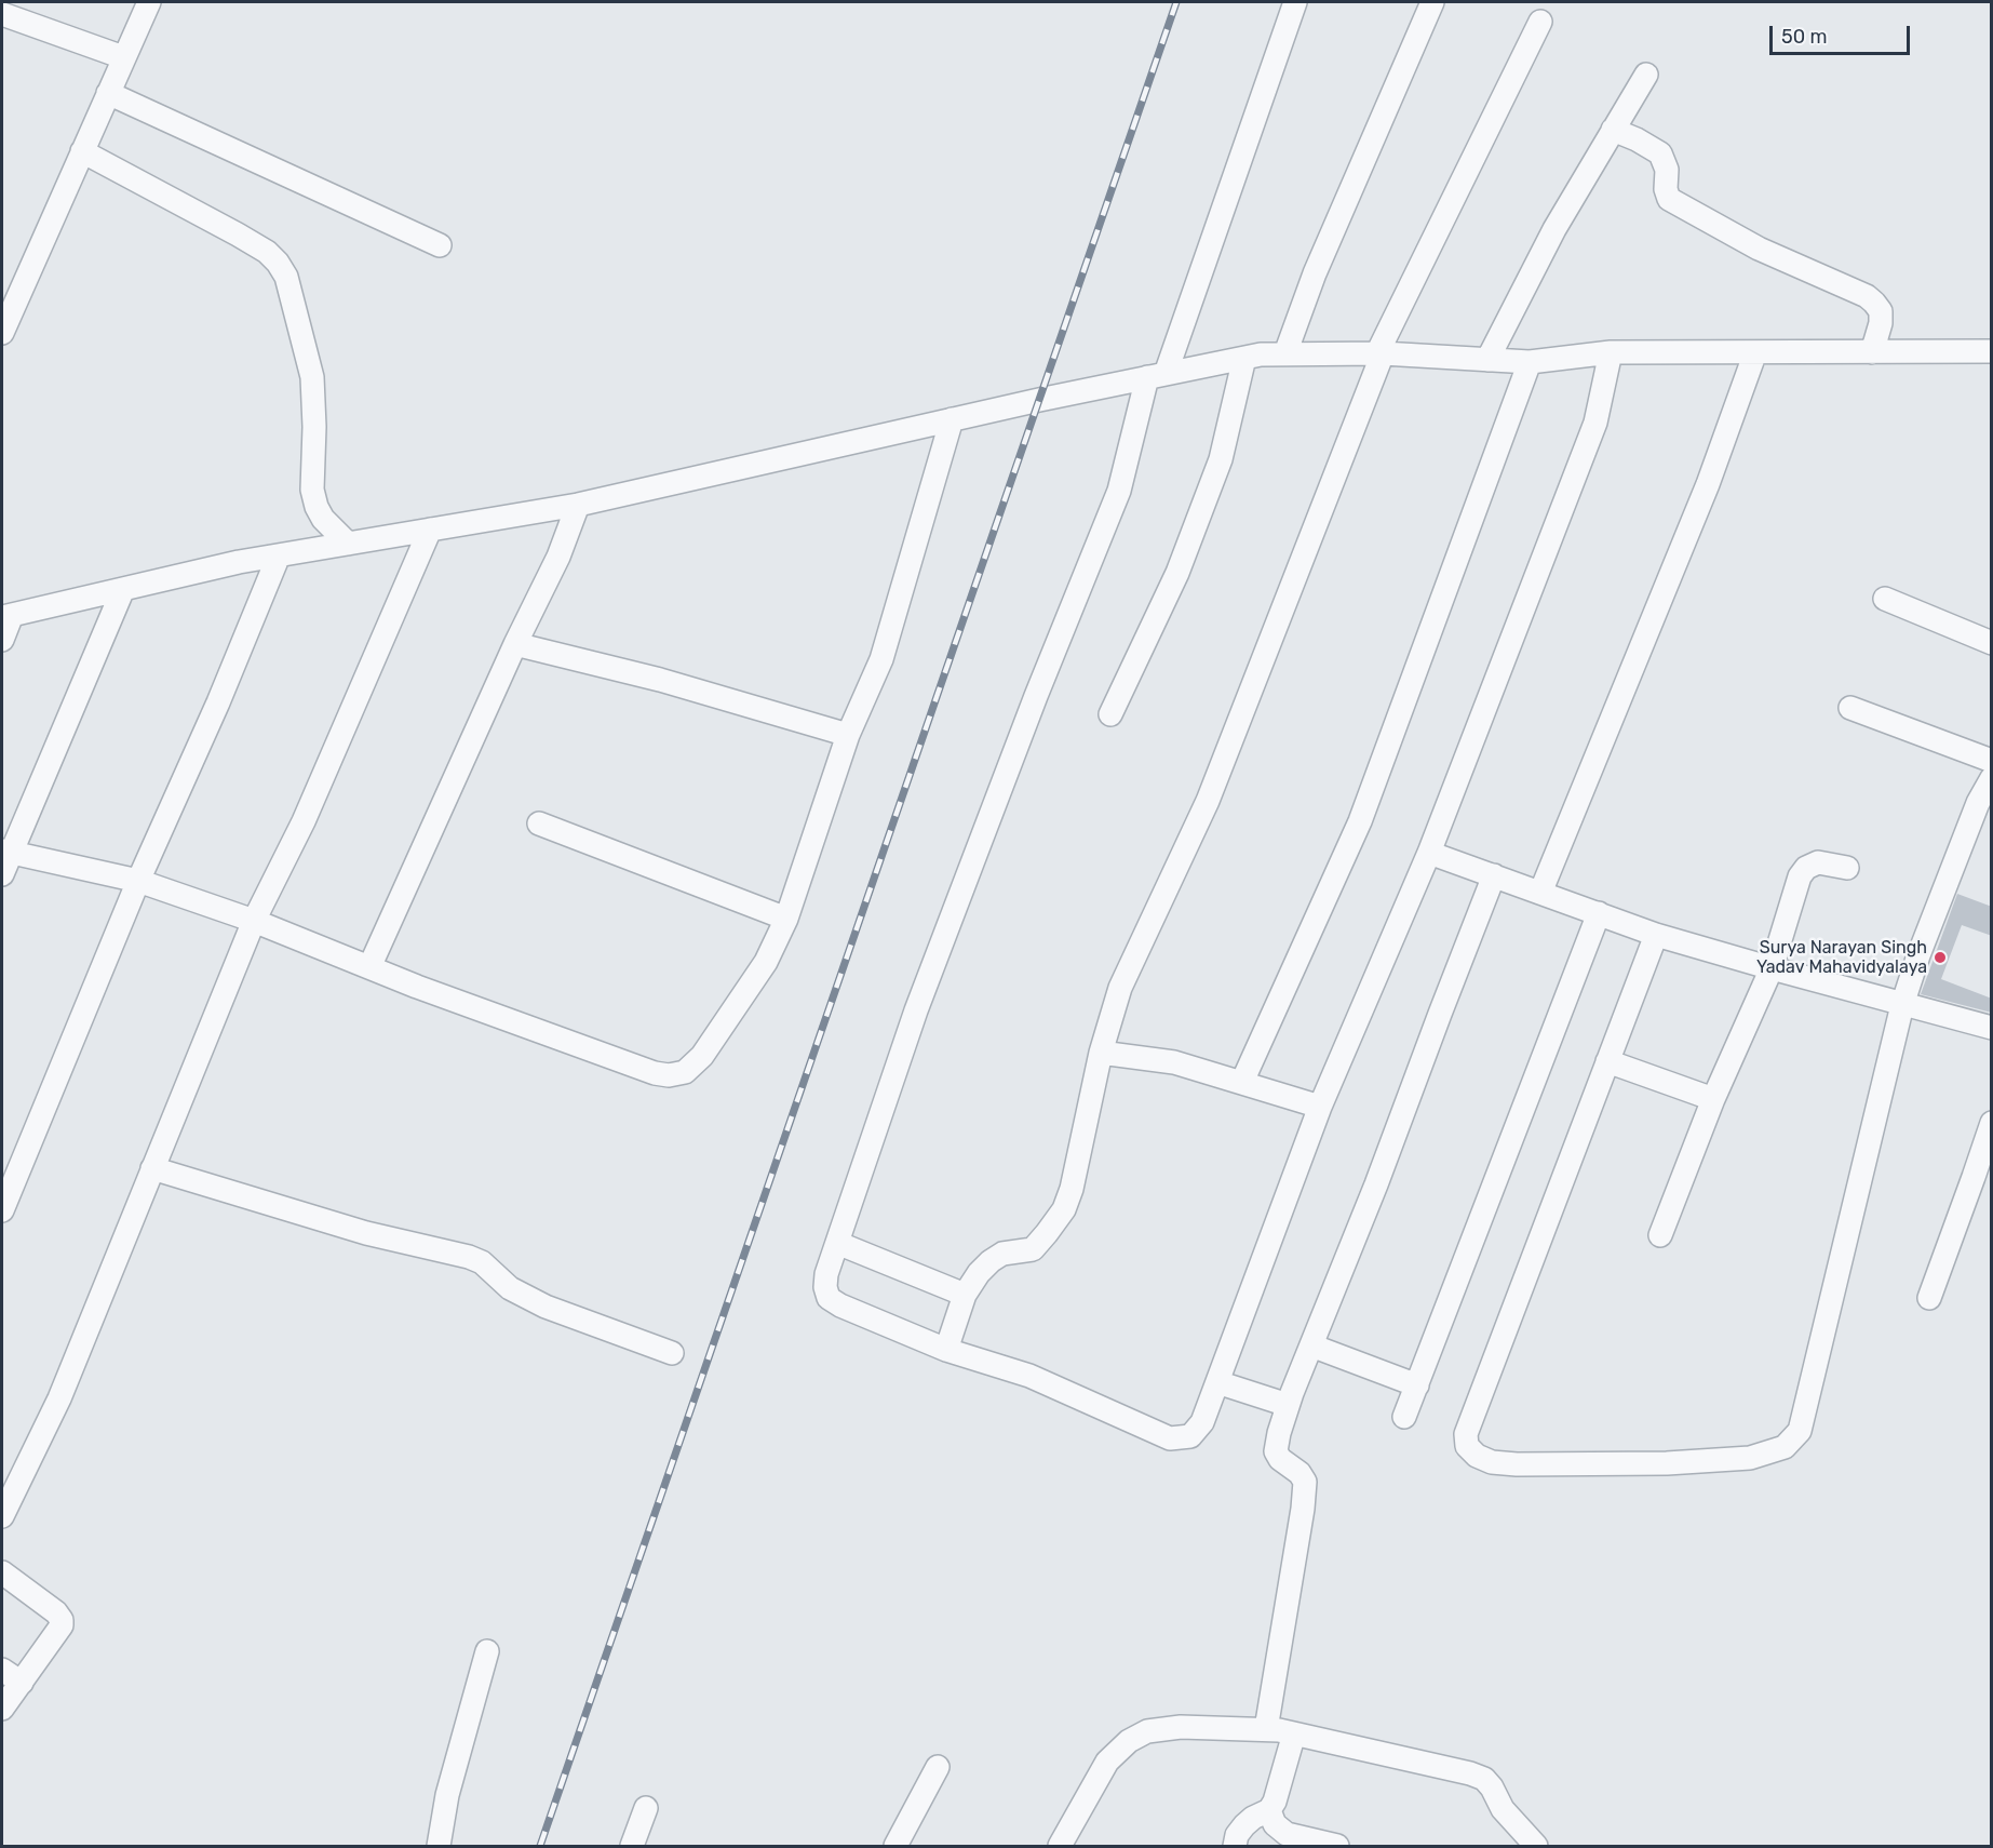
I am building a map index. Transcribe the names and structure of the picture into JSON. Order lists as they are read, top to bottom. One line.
{"places":["Surya Narayan Singh Yadav Mahavidyalaya"],"scale_bar":"50 m"}
